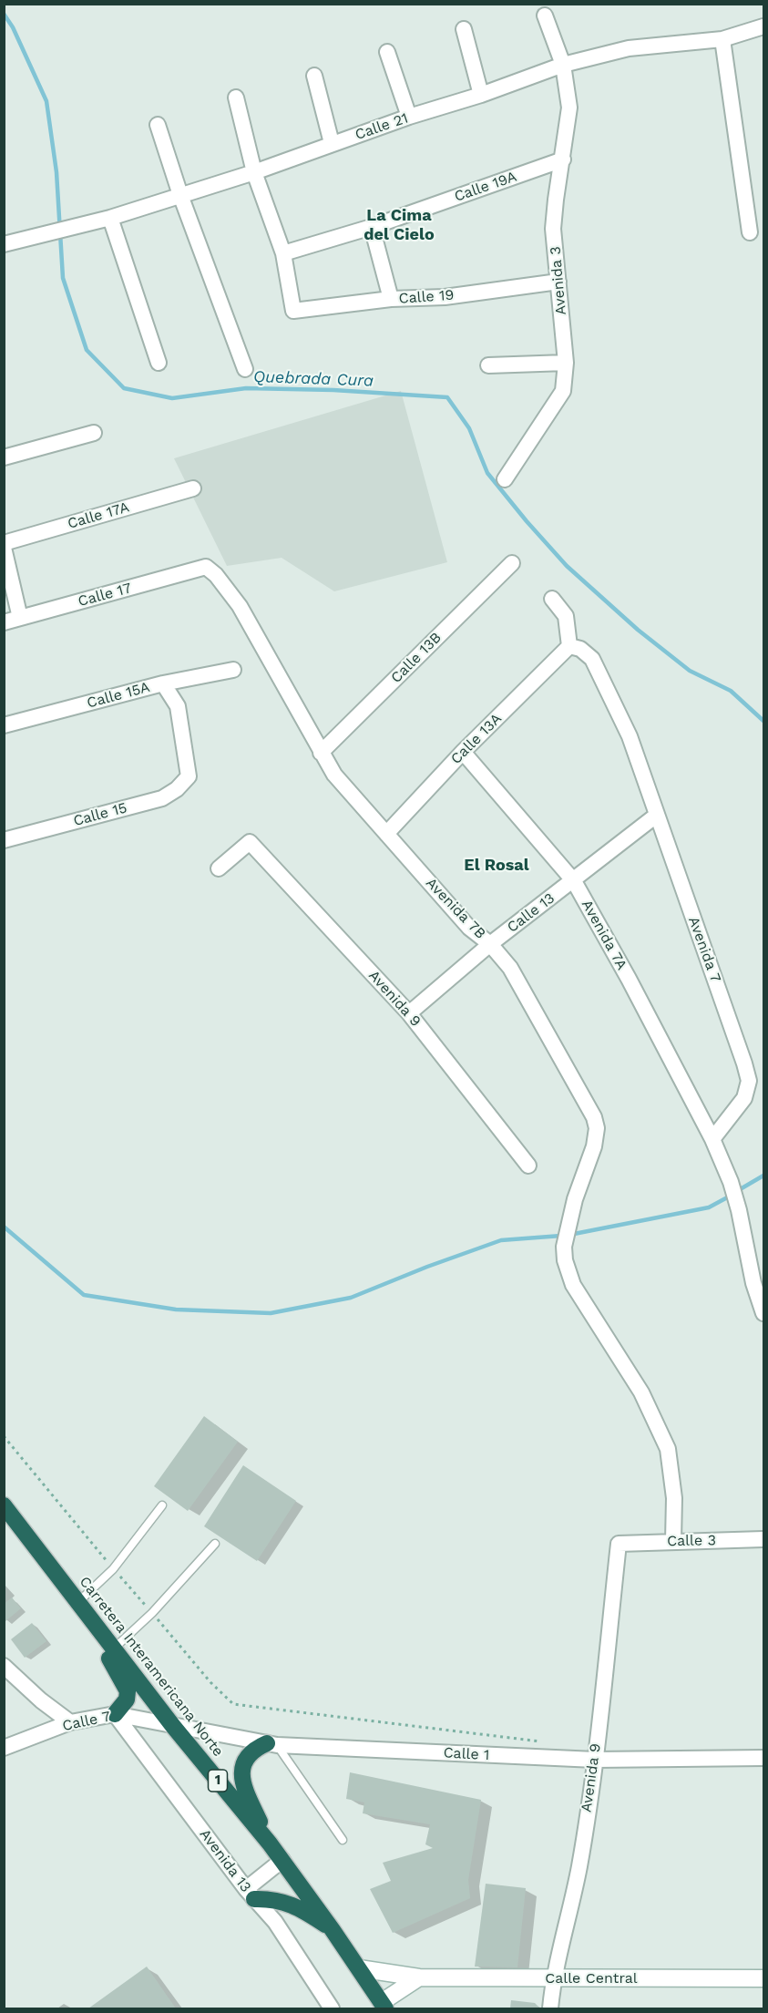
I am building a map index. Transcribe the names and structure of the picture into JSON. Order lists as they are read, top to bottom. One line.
{"streets":{"highway":["Carretera Interamericana Norte","1"],"street":["Calle 21","Calle 19A","Avenida 3","Calle 19","Calle 17A","Calle 17","Calle 13B","Calle 15A","Calle 13A","Calle 15","Avenida 7B","Calle 13","Avenida 7A","Avenida 7","Avenida 9","Calle 3","Calle 7","Calle 1","Avenida 13","Calle Central"]},"crossings":[["Calle 21","Avenida 3"],["Calle 19A","Avenida 3"],["Calle 19A","Calle 19"],["Avenida 3","Calle 19"],["Calle 17","Avenida 7B"],["Calle 13B","Avenida 7B"],["Calle 15A","Calle 15"],["Calle 13A","Avenida 7B"],["Calle 13A","Avenida 7A"],["Calle 13A","Avenida 7"],["Avenida 7B","Calle 13"],["Avenida 7B","Calle 3"],["Calle 13","Avenida 7A"],["Calle 13","Avenida 7"],["Calle 13","Avenida 9"],["Avenida 7A","Avenida 7"],["Avenida 9","Calle 3"],["Avenida 9","Calle 1"],["Avenida 9","Calle Central"],["Carretera Interamericana Norte","Calle 7"],["Carretera Interamericana Norte","Calle 1"],["Carretera Interamericana Norte","Calle Central"],["Calle 7","Calle 1"],["Calle 7","Avenida 13"]],"districts":["La Cima del Cielo","El Rosal"],"water":["Quebrada Cura"]}
